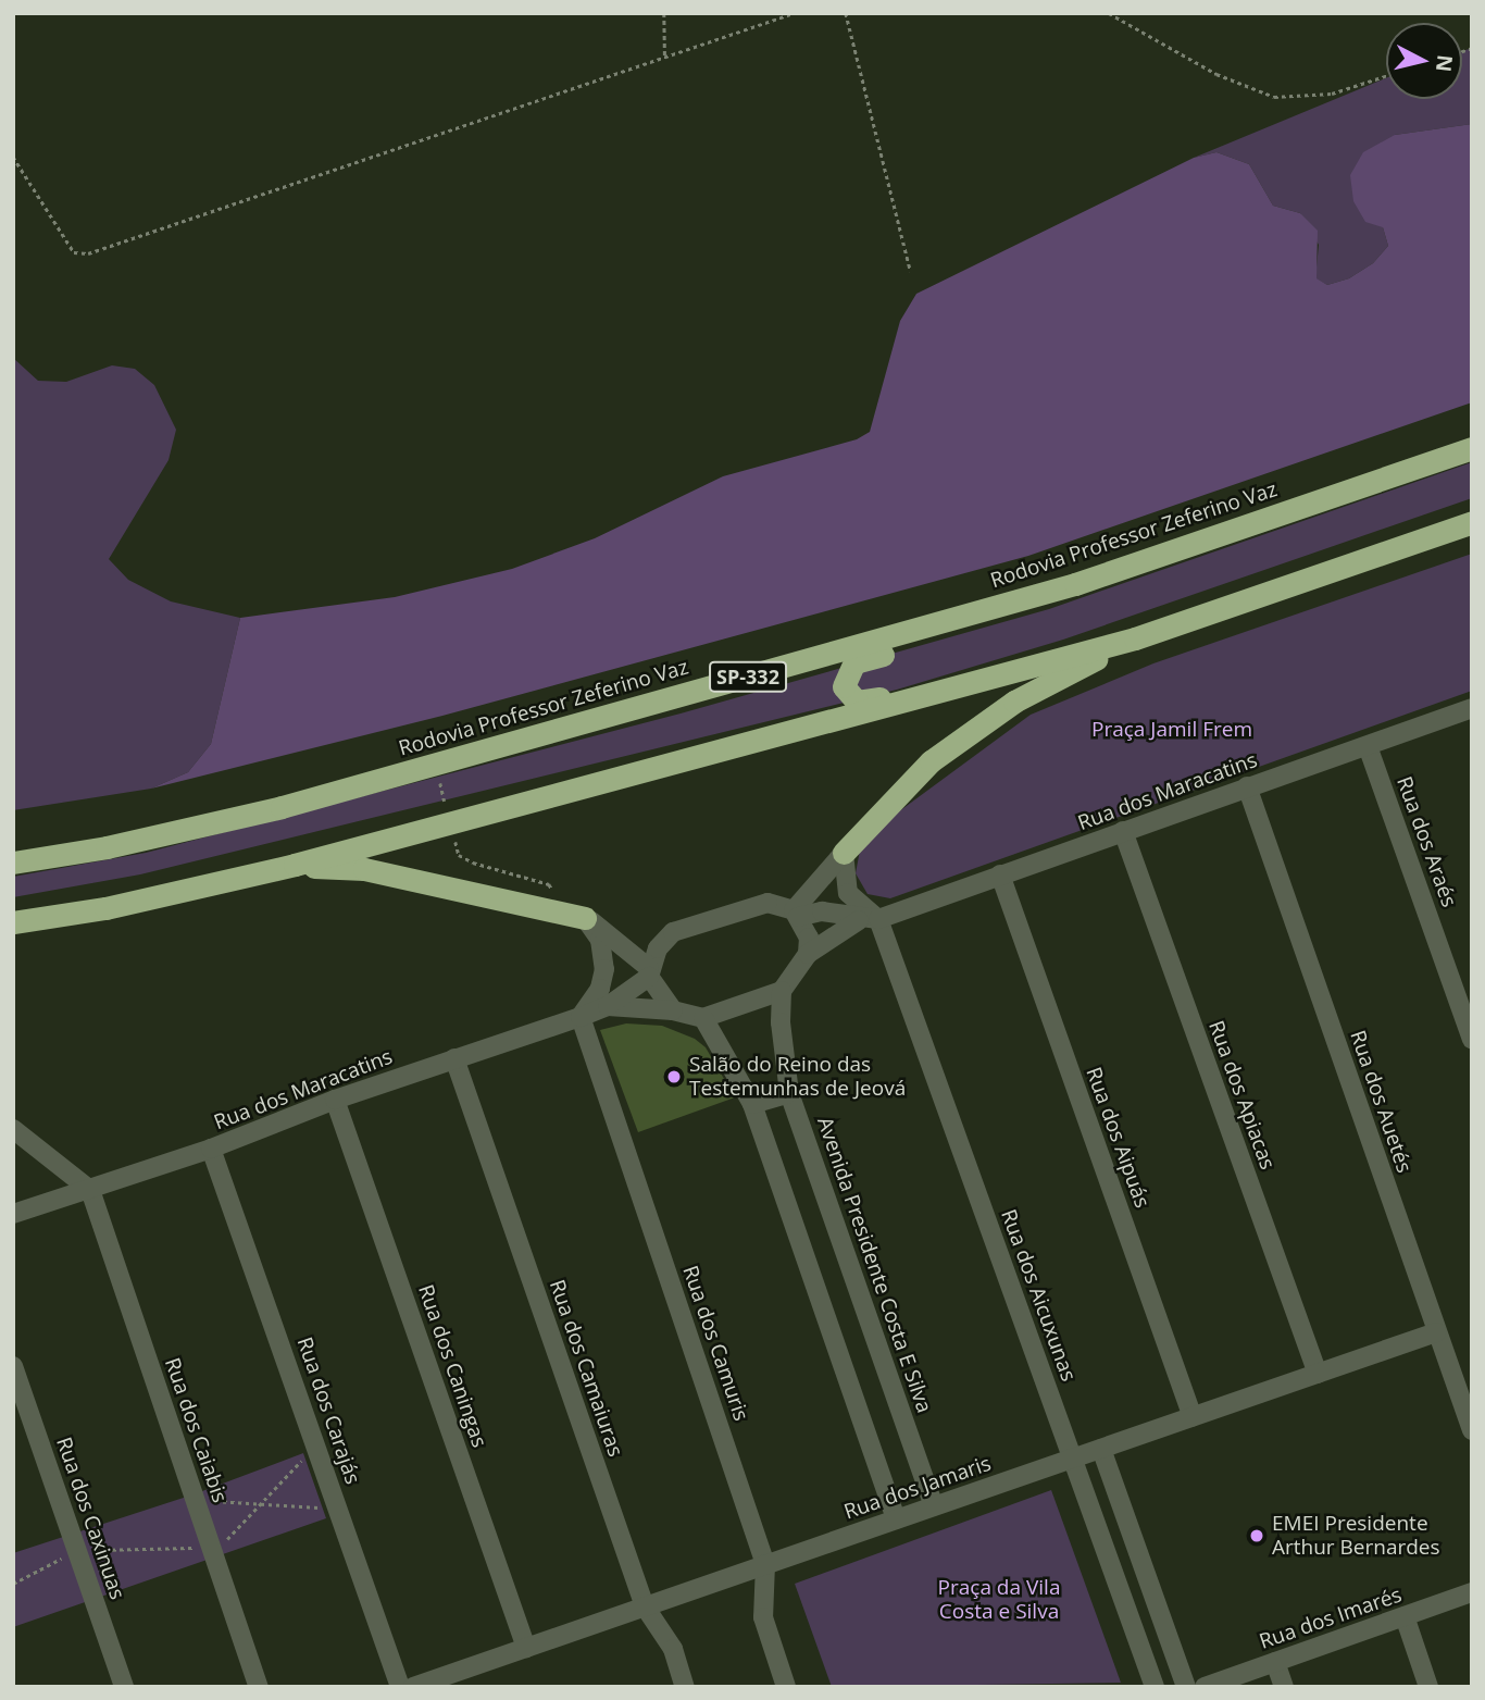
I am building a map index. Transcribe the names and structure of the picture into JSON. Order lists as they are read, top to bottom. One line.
{"streets":{"highway":["Rodovia Professor Zeferino Vaz","SP-332"],"street":["Rua dos Maracatins","Rua dos Araés","Rua dos Apiacas","Rua dos Auetés","Rua dos Aipuás","Avenida Presidente Costa E Silva","Rua dos Aicuxunas","Rua dos Camuris","Rua dos Caningas","Rua dos Camaiuras","Rua dos Carajás","Rua dos Caiabis","Rua dos Jamaris","Rua dos Caxinuas","Rua dos Imarés"]},"crossings":[["Rua dos Maracatins","Rua dos Araés"],["Rua dos Maracatins","Rua dos Apiacas"],["Rua dos Maracatins","Rua dos Auetés"],["Rua dos Maracatins","Rua dos Aipuás"],["Rua dos Maracatins","Avenida Presidente Costa E Silva"],["Rua dos Maracatins","Rua dos Aicuxunas"],["Rua dos Maracatins","Rua dos Camuris"],["Rua dos Maracatins","Rua dos Caningas"],["Rua dos Maracatins","Rua dos Camaiuras"],["Rua dos Maracatins","Rua dos Carajás"],["Rua dos Maracatins","Rua dos Caiabis"],["Rua dos Apiacas","Rua dos Jamaris"],["Rua dos Auetés","Rua dos Jamaris"],["Rua dos Aipuás","Rua dos Jamaris"],["Avenida Presidente Costa E Silva","Rua dos Jamaris"],["Rua dos Aicuxunas","Rua dos Jamaris"],["Rua dos Camuris","Rua dos Jamaris"],["Rua dos Caningas","Rua dos Jamaris"],["Rua dos Camaiuras","Rua dos Jamaris"]],"parks":["Praça Jamil Frem","Praça da Vila Costa e Silva"],"places":["Salão do Reino das Testemunhas de Jeová","EMEI Presidente Arthur Bernardes"],"north":"right"}
